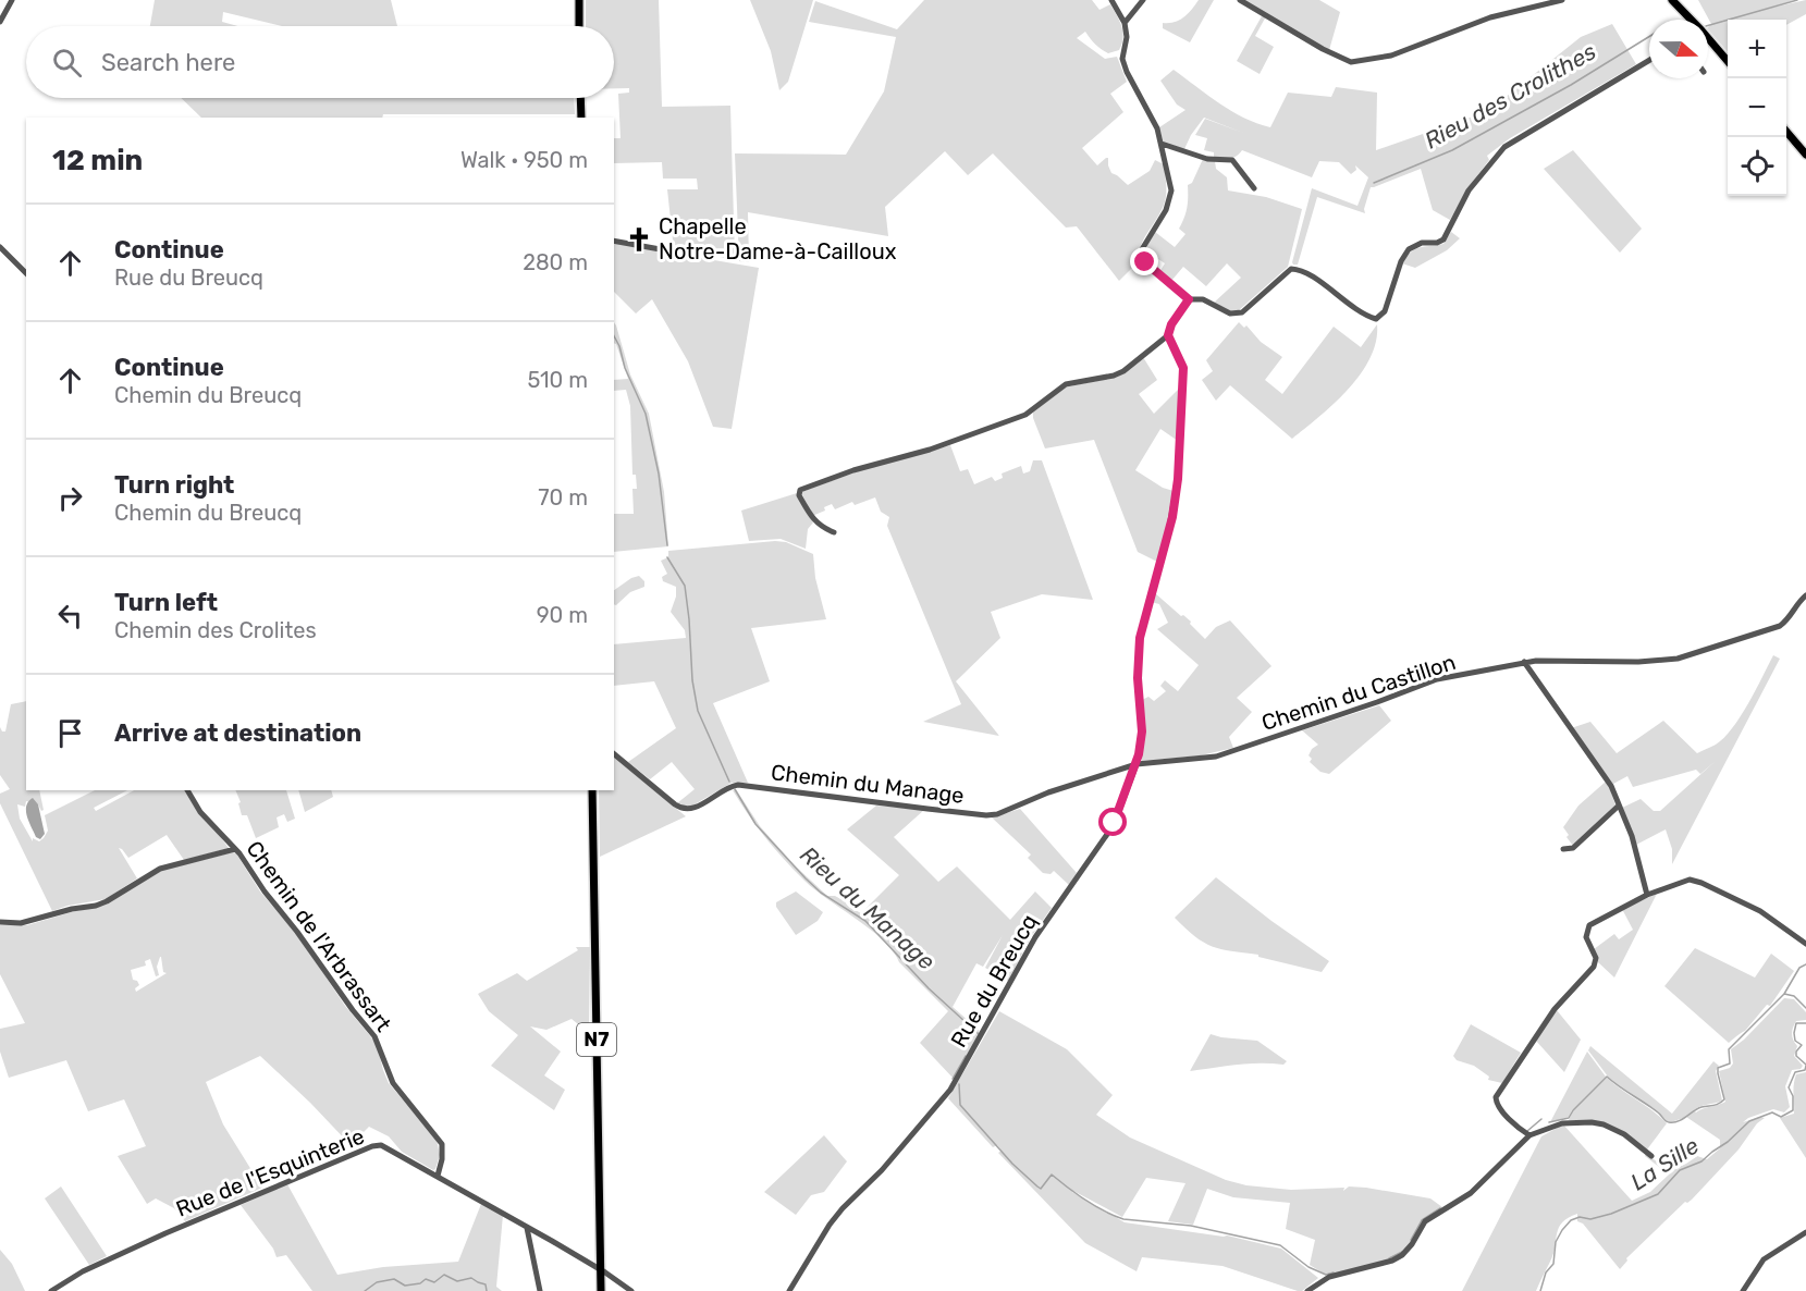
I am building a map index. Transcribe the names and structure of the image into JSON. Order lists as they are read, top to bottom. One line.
{"streets":{"main road":["N7"],"street":["Chemin du Castillon","Chemin du Manage","Chemin de l'Arbrassart","Rue du Breucq","Rue de l'Esquinterie"]},"crossings":[["Chemin du Castillon","Chemin du Manage"],["Chemin du Castillon","Rue du Breucq"],["Chemin du Manage","Rue du Breucq"],["Chemin de l'Arbrassart","Rue de l'Esquinterie"],["N7","Rue de l'Esquinterie"]],"water":["Rieu des Crolithes","Rieu du Manage","La Sille"],"places":{"church":["Chapelle Notre-Dame-à-Cailloux"]},"north":"right","page":{"map_buttons":["+","−"],"search":"Search here","heading":["12 min","Walk · 950 m"],"list":[["Continue","Rue du Breucq","280 m"],["Continue","Chemin du Breucq","510 m"],["Turn right","Chemin du Breucq","70 m"],["Turn left","Chemin des Crolites","90 m"],"Arrive at destination"]}}
